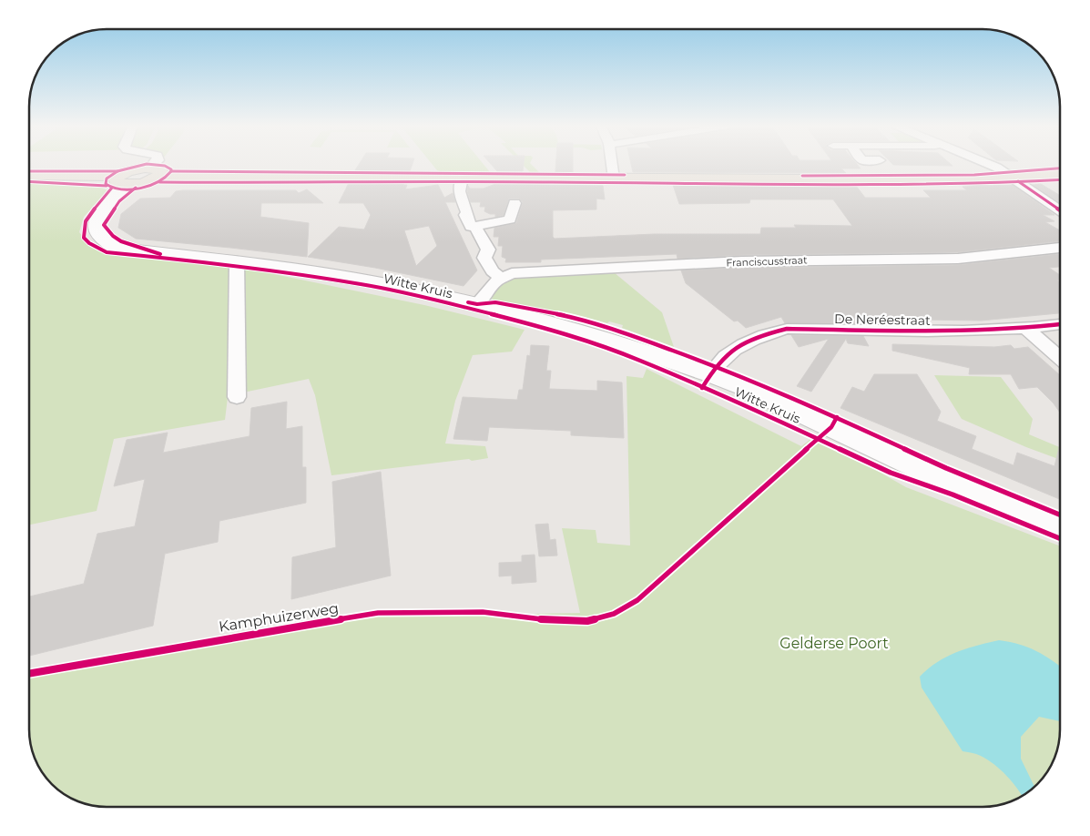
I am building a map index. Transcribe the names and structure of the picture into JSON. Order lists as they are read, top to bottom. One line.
{"streets":{"main road":["Witte Kruis"],"street":["Franciscusstraat","De Neréestraat"],"cycle path":["Kamphuizerweg"]},"crossings":[["Witte Kruis","De Neréestraat"]],"parks":["Gelderse Poort"]}
